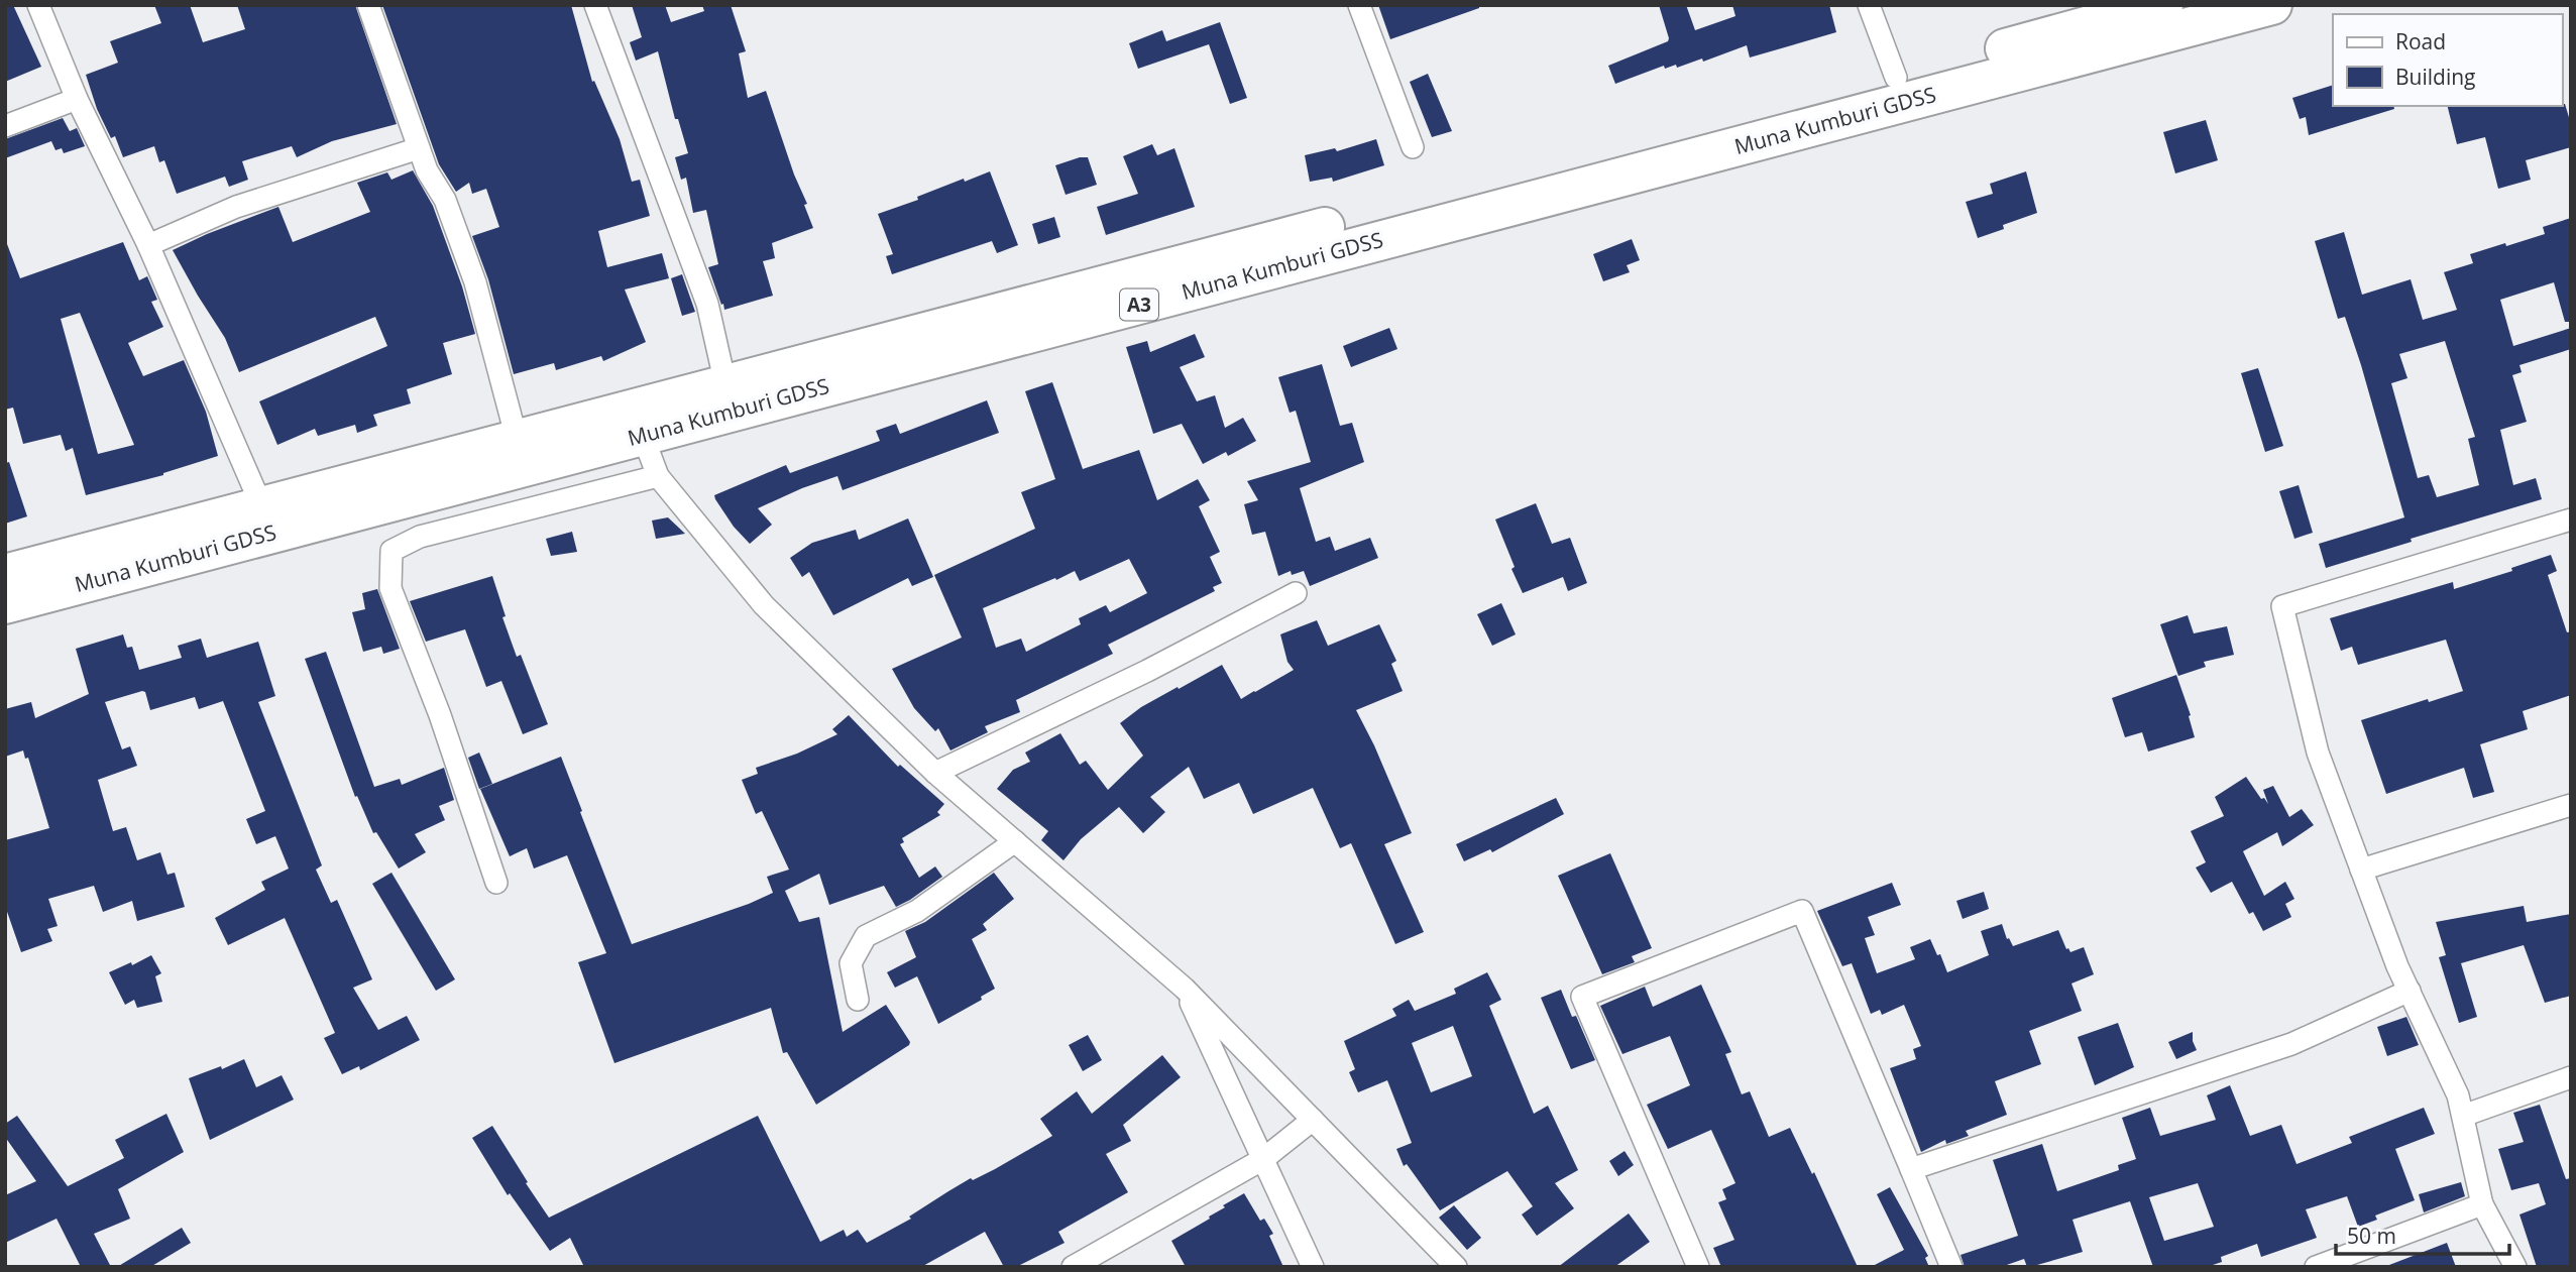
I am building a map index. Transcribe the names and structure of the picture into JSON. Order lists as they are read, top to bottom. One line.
{"streets":{"highway":["Muna Kumburi GDSS","A3"]},"legend":["Road","Building"],"scale_bar":"50 m"}
